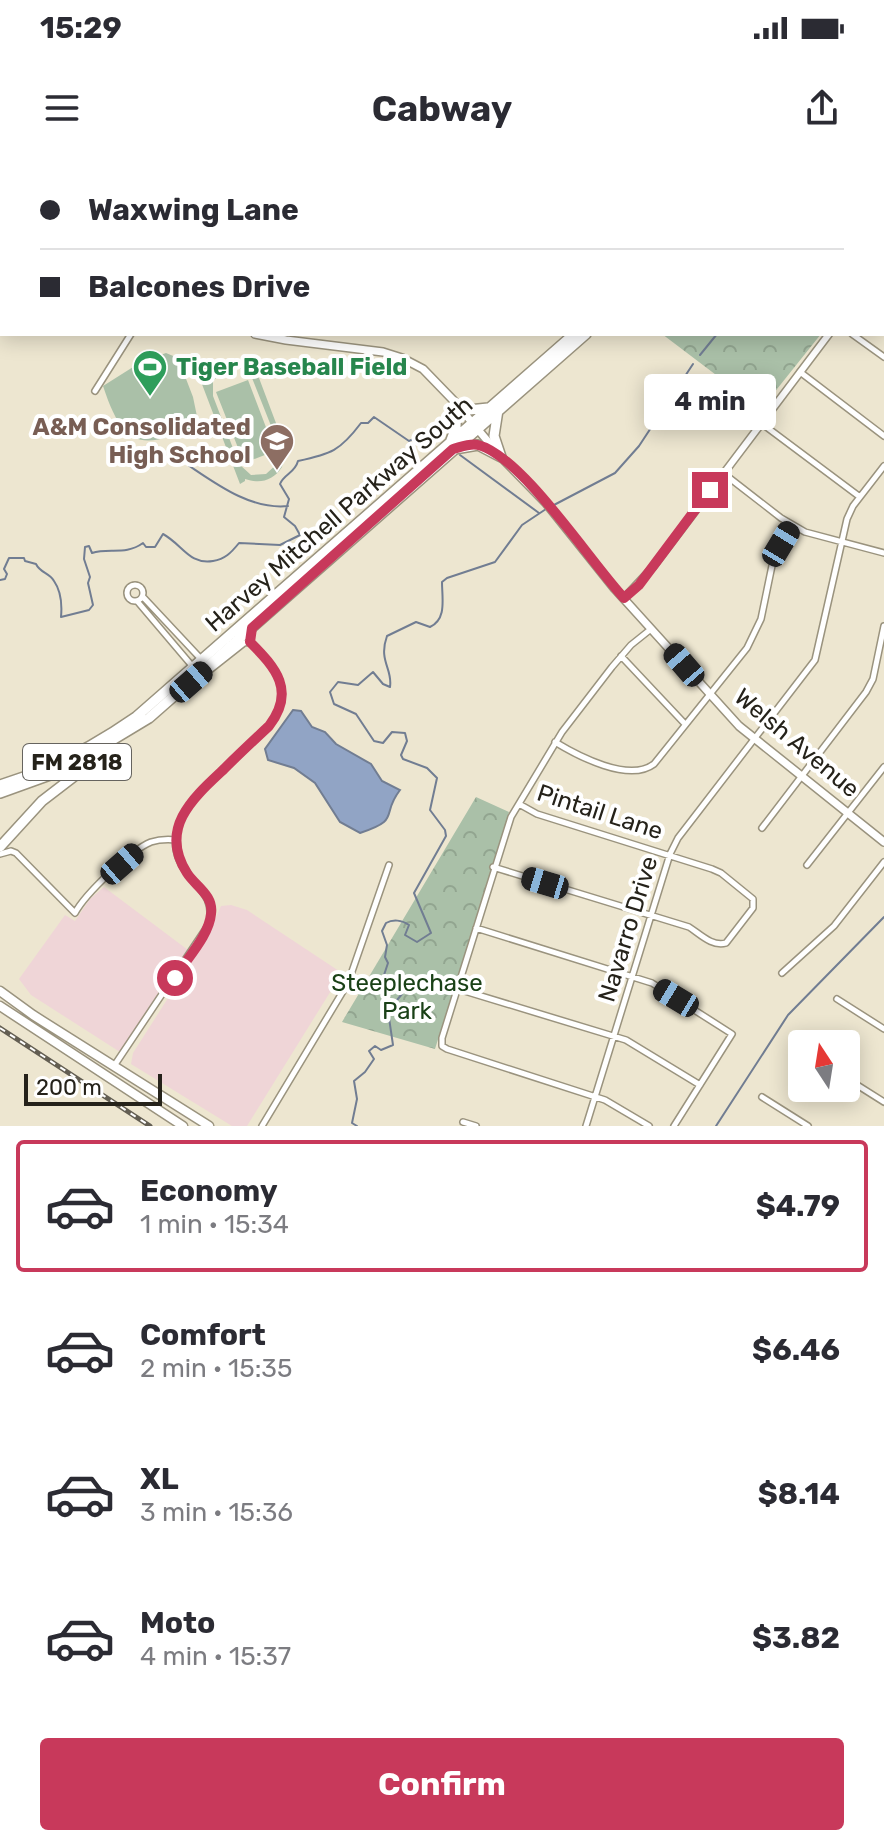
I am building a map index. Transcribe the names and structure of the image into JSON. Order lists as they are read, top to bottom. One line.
{"streets":{"highway":["Harvey Mitchell Parkway South","FM 2818"],"main road":["Welsh Avenue"],"street":["Pintail Lane","Navarro Drive"]},"crossings":[["Harvey Mitchell Parkway South","Welsh Avenue"],["Welsh Avenue","Navarro Drive"],["Pintail Lane","Navarro Drive"]],"parks":["Steeplechase Park"],"places":{"sports":["Tiger Baseball Field"],"school or university":["A&M Consolidated High School"]},"scale_bar":"200 m","north":"top","page":{"status":"15:29","header":"Cabway","banner":["Waxwing Lane","Balcones Drive"],"bubble":"4 min","scale":"200 m","list":[{"name":"Economy","note":"1 min · 15:34","value":"$4.79"},{"name":"Comfort","note":"2 min · 15:35","value":"$6.46"},{"name":"XL","note":"3 min · 15:36","value":"$8.14"},{"name":"Moto","note":"4 min · 15:37","value":"$3.82"}],"buttons":"Confirm"}}
